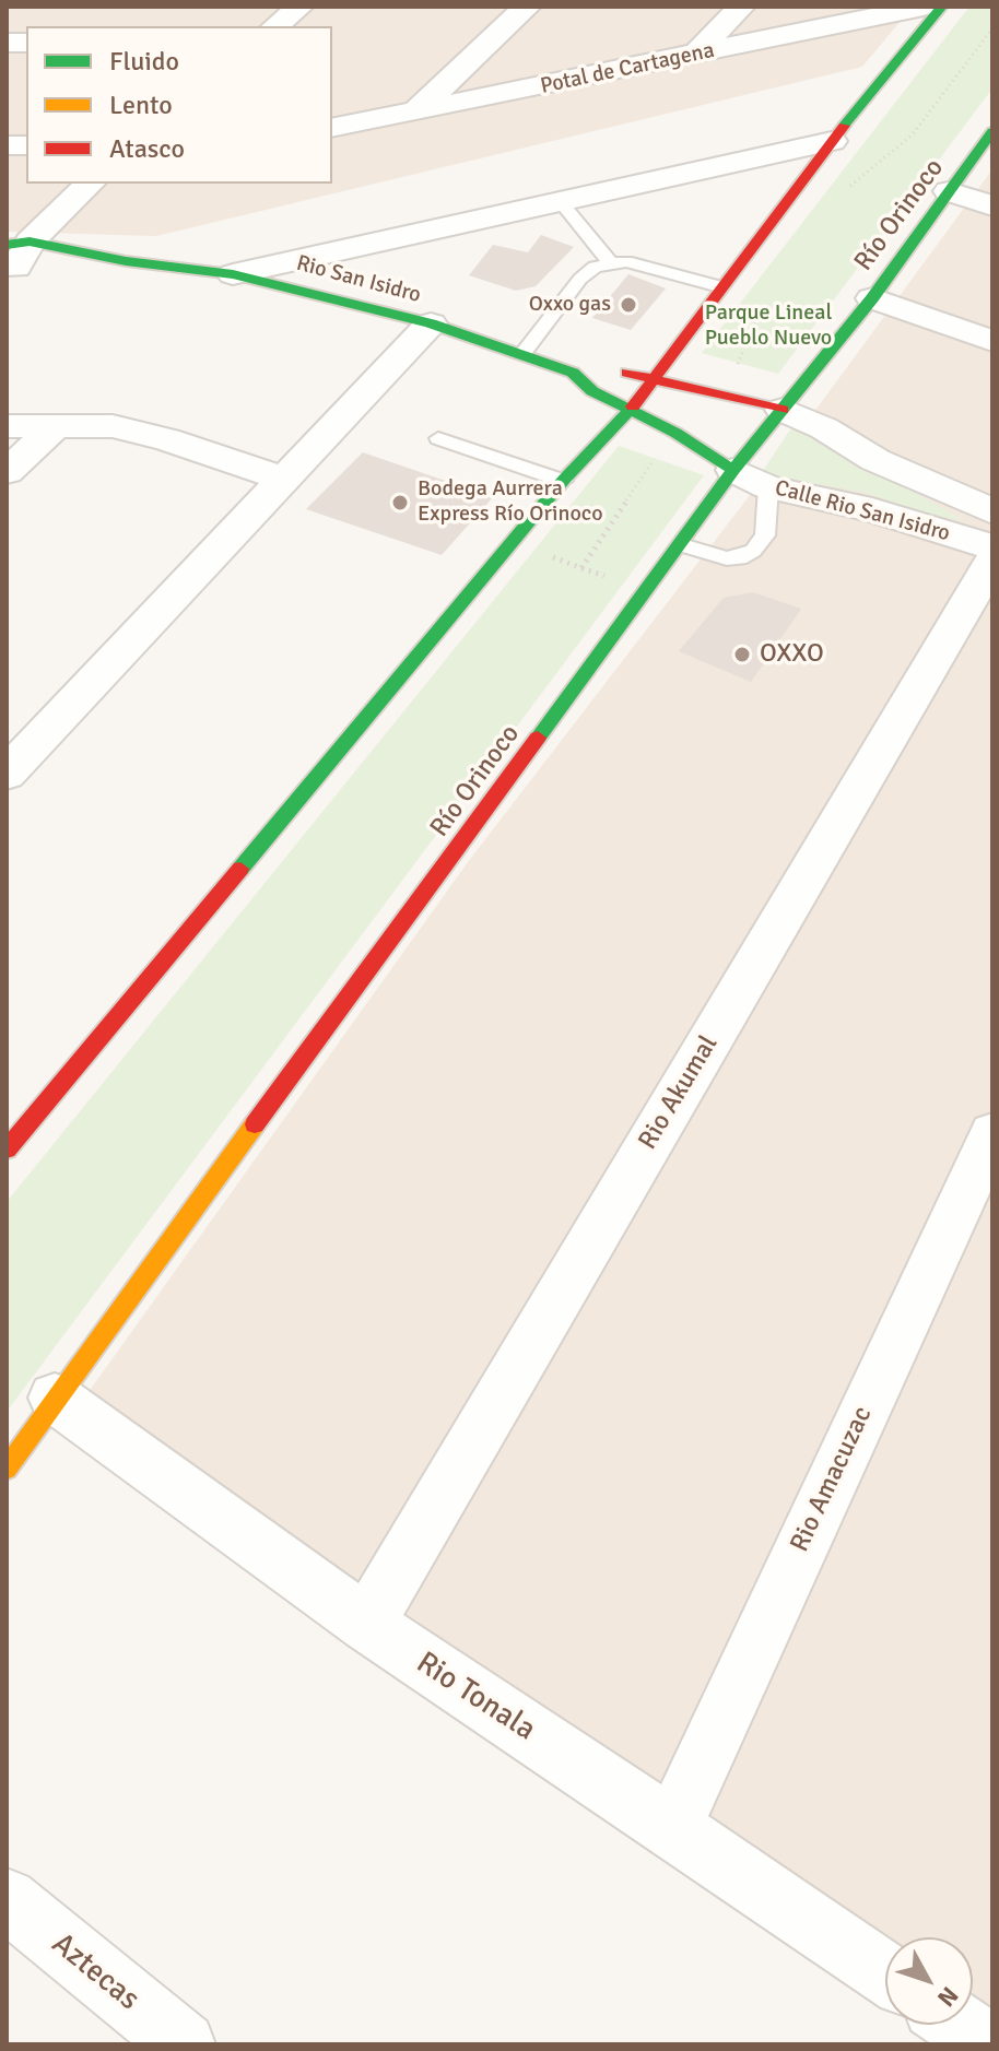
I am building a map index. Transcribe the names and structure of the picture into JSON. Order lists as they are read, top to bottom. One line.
{"streets":{"street":["Potal de Cartagena","Río Orinoco","Rio San Isidro","Calle Rio San Isidro","Rio Akumal","Rio Amacuzac","Rio Tonala","Aztecas"]},"crossings":[["Río Orinoco","Rio San Isidro"],["Río Orinoco","Calle Rio San Isidro"],["Río Orinoco","Rio Tonala"],["Rio San Isidro","Calle Rio San Isidro"],["Rio Akumal","Rio Tonala"],["Rio Amacuzac","Rio Tonala"]],"parks":["Parque Lineal Pueblo Nuevo"],"places":["Oxxo gas","Bodega Aurrera Express Río Orinoco","OXXO"],"legend":["Fluido","Lento","Atasco"],"north":"bottom right"}
